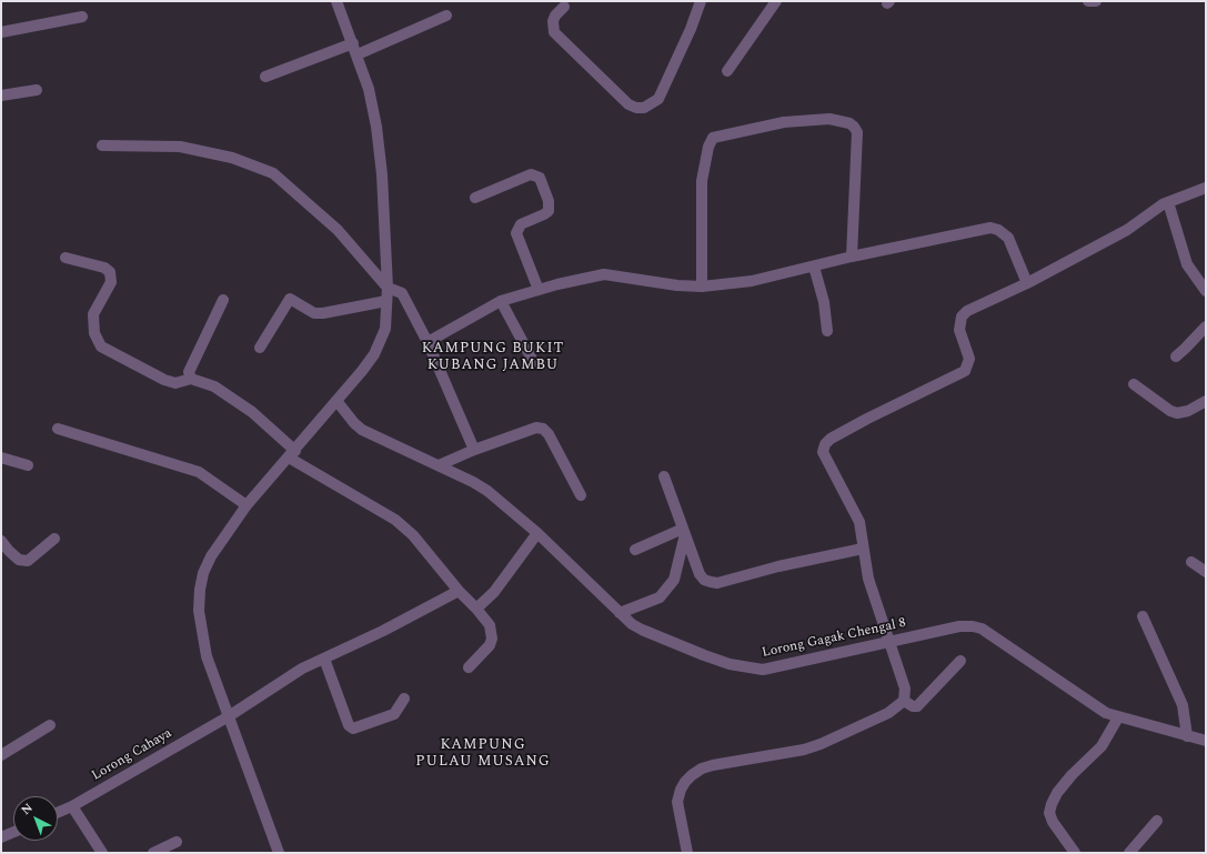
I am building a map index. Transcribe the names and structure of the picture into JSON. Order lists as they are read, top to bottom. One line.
{"streets":{"street":["Lorong Gagak Chengal 8","Lorong Cahaya"]},"districts":["KAMPUNG BUKIT KUBANG JAMBU","KAMPUNG PULAU MUSANG"],"north":"top left"}
